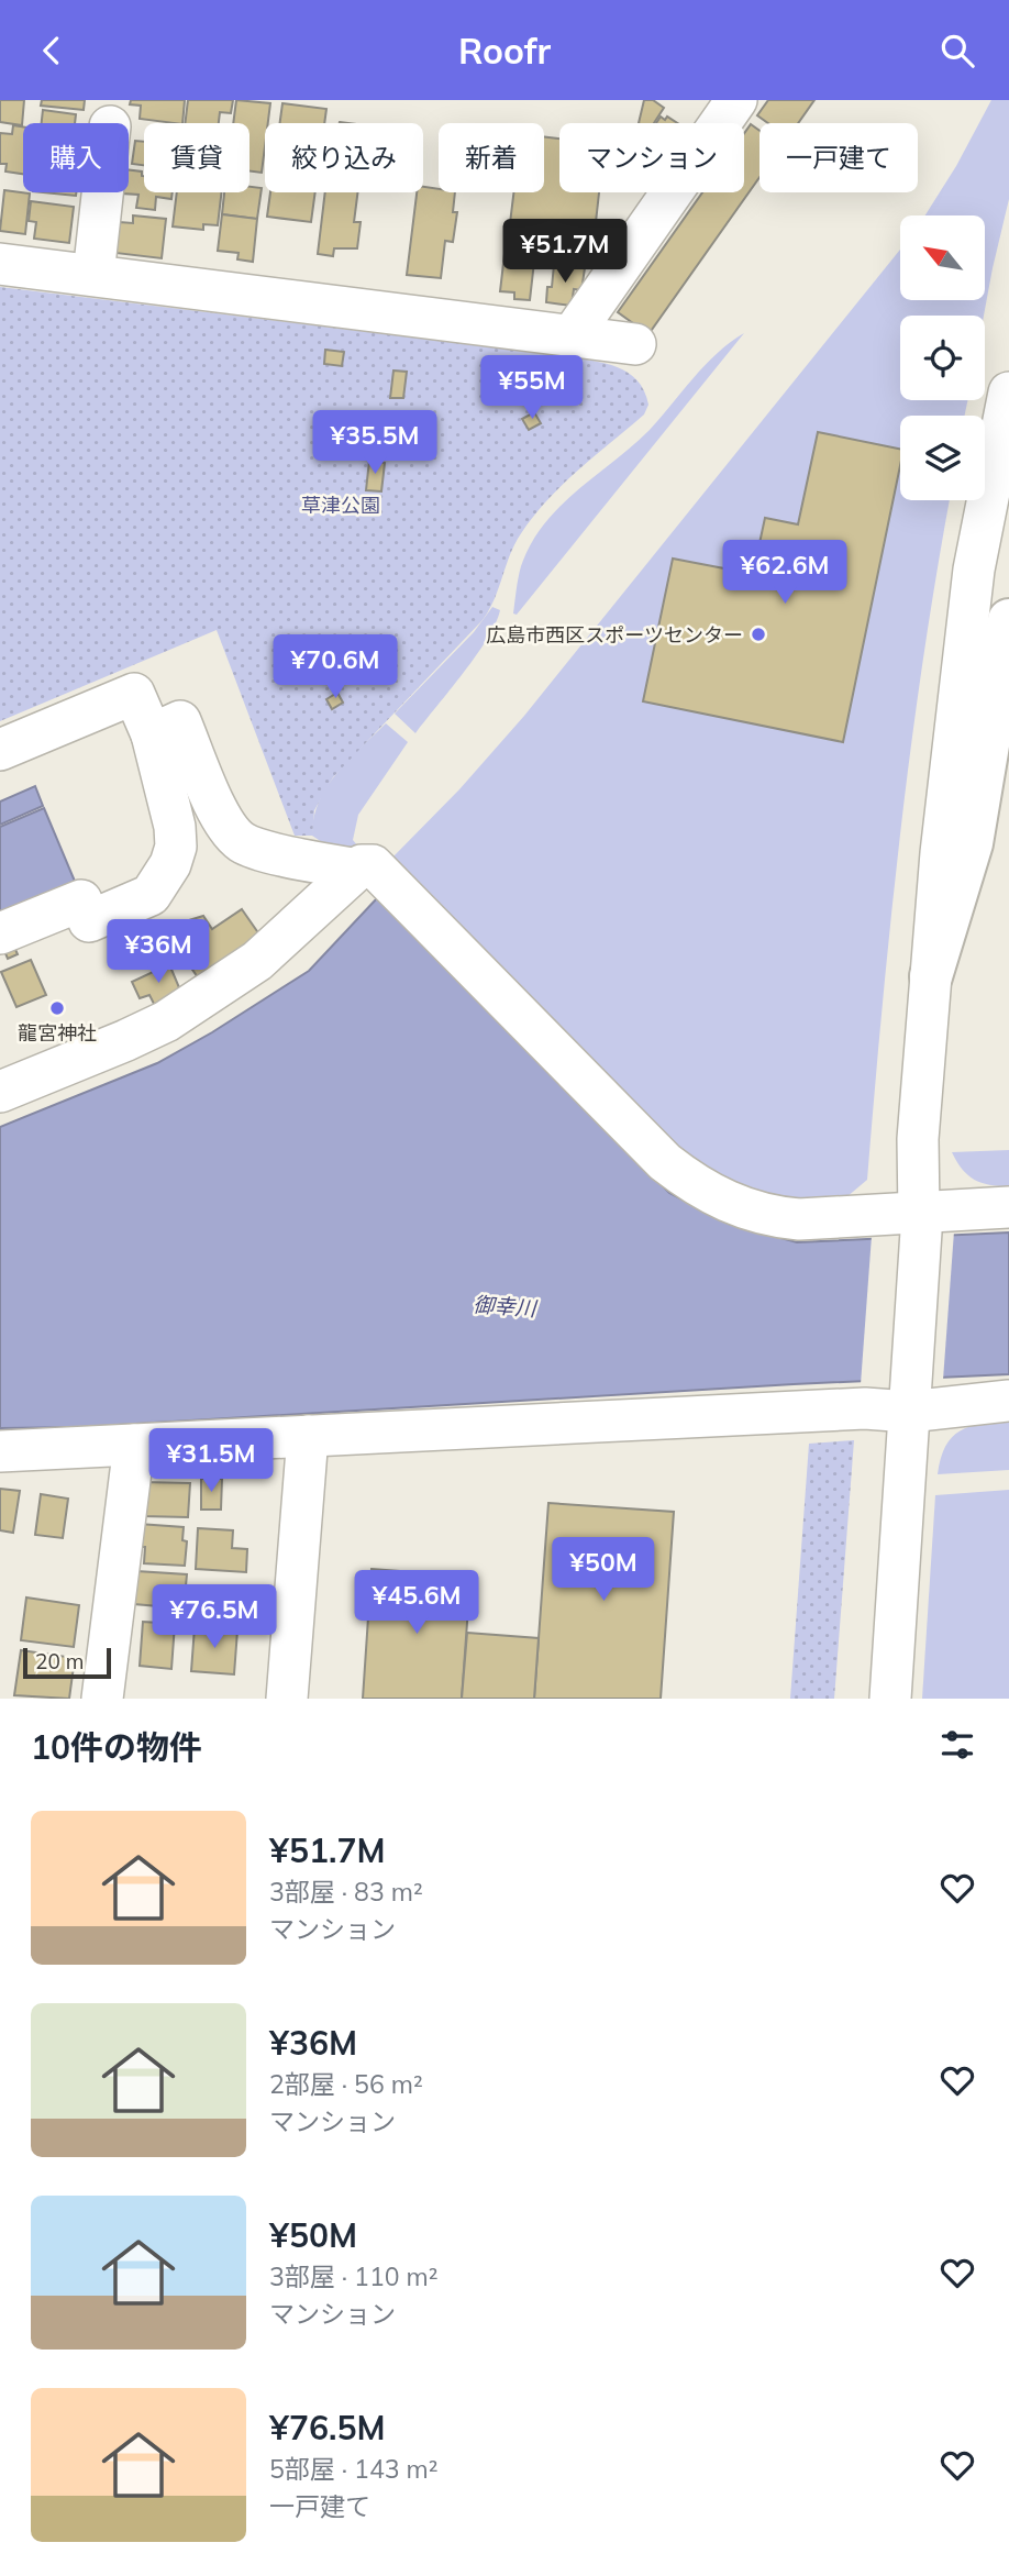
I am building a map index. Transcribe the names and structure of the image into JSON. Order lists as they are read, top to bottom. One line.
{"water":["御幸川"],"parks":["草津公園"],"places":["広島市西区スポーツセンター","龍宮神社"],"scale_bar":"20 m","north":"top left","page":{"header":"Roofr","chip":["購入","賃貸","絞り込み","新着","マンション","一戸建て"],"price":["¥51.7M","¥55M","¥35.5M","¥62.6M","¥70.6M","¥36M","¥31.5M","¥50M","¥45.6M","¥76.5M"],"scale":"20 m","heading":"10件の物件","list":[{"name":"¥51.7M","note":"3部屋 · 83 m² · マンション"},{"name":"¥36M","note":"2部屋 · 56 m² · マンション"},{"name":"¥50M","note":"3部屋 · 110 m² · マンション"},{"name":"¥76.5M","note":"5部屋 · 143 m² · 一戸建て"}]}}
